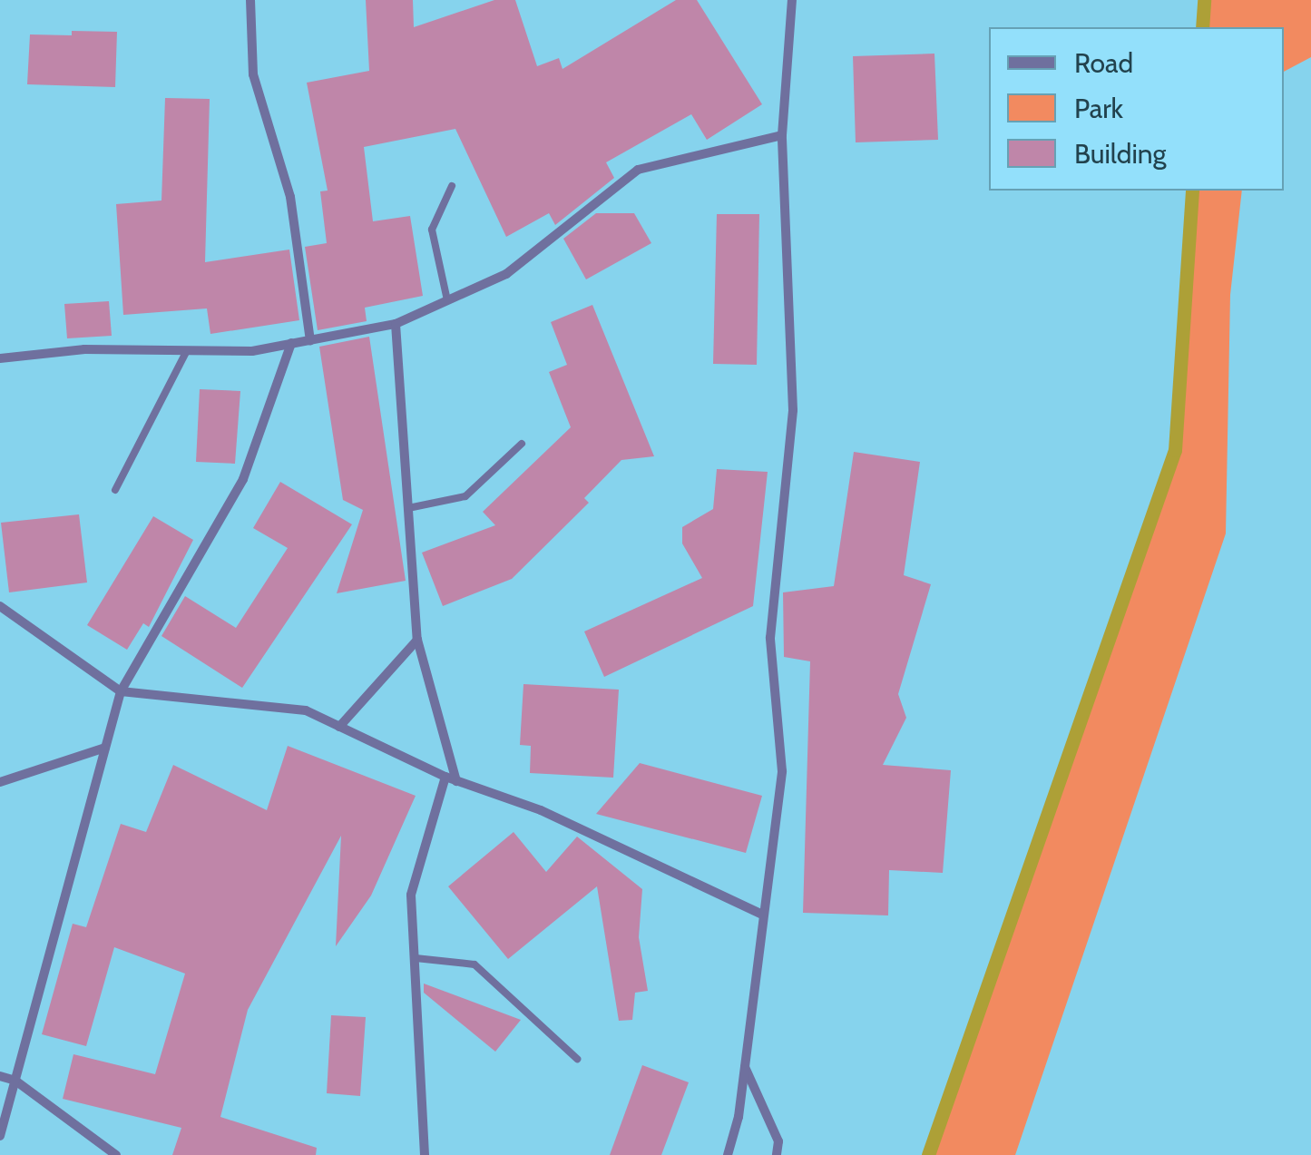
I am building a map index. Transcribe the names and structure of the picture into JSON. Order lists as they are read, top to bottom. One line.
{"legend":["Road","Park","Building"]}
